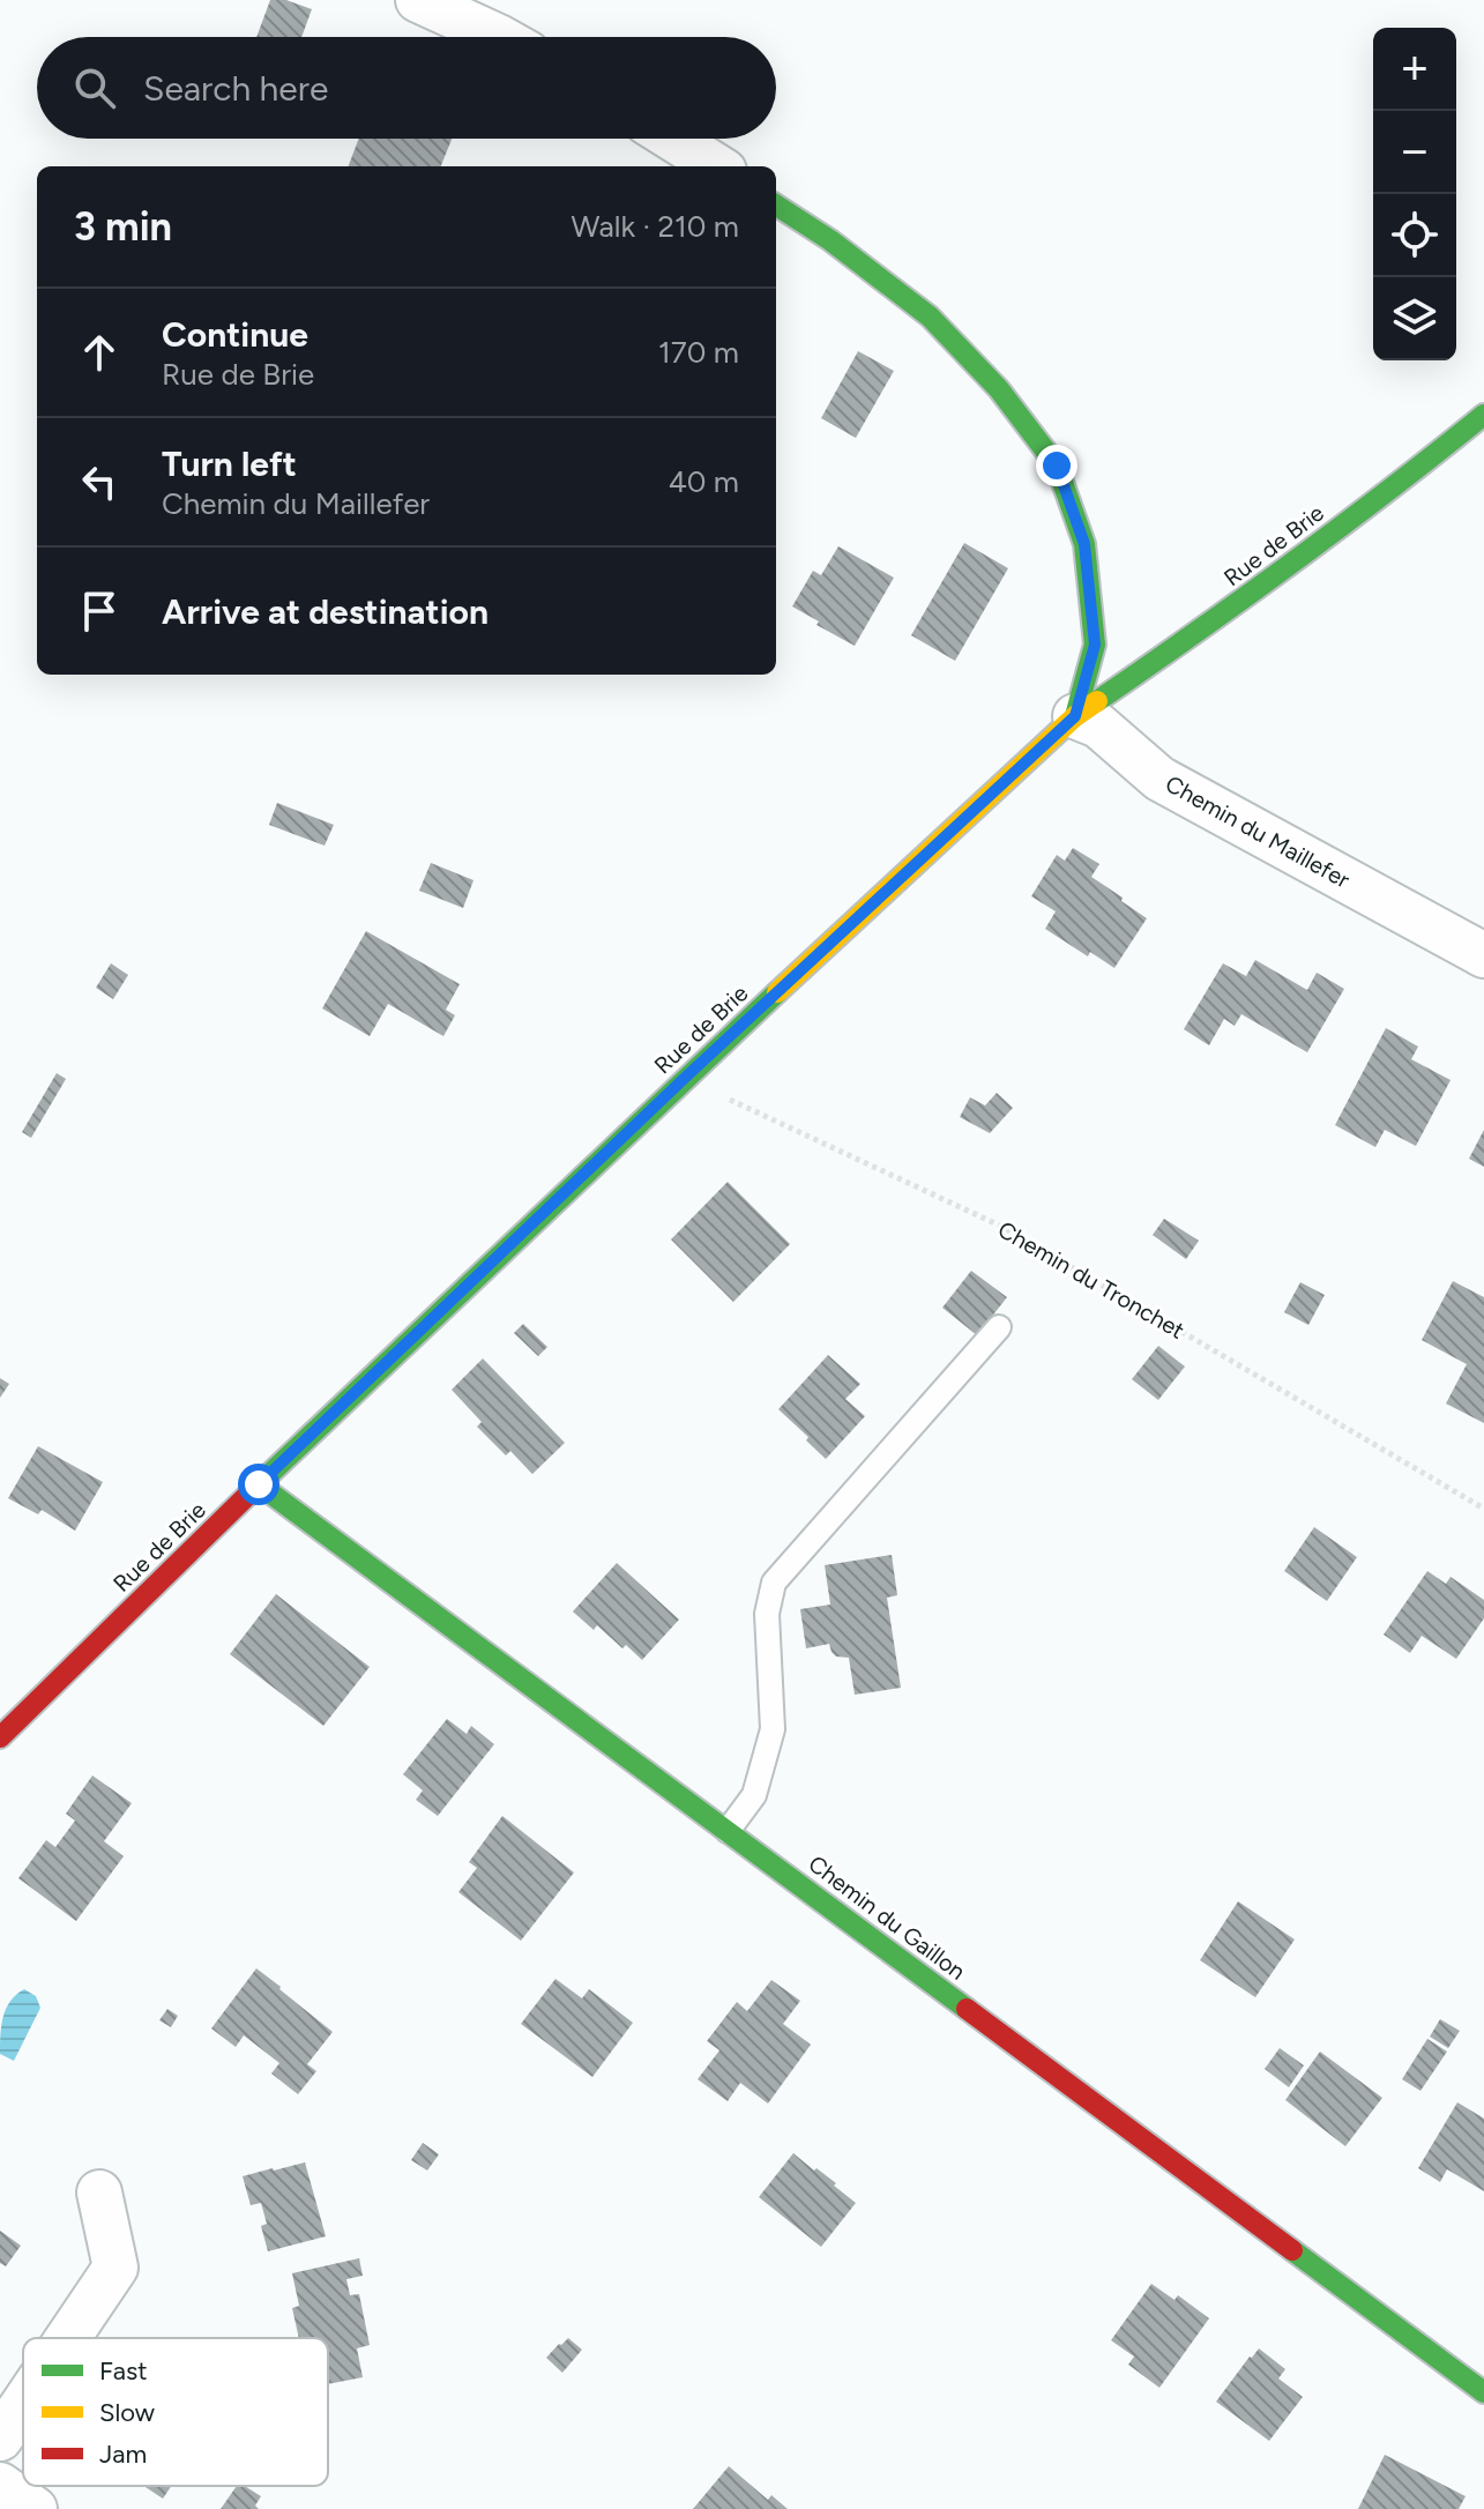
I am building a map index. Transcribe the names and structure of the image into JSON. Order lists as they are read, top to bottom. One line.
{"streets":{"street":["Rue de Brie","Chemin du Maillefer","Chemin du Gaillon"],"path":["Chemin du Tronchet"]},"crossings":[["Rue de Brie","Chemin du Maillefer"],["Rue de Brie","Chemin du Tronchet"],["Rue de Brie","Chemin du Gaillon"]],"legend":["Fast","Slow","Jam"],"page":{"map_buttons":["+","−"],"search":"Search here","heading":["3 min","Walk · 210 m"],"list":[["Continue","Rue de Brie","170 m"],["Turn left","Chemin du Maillefer","40 m"],"Arrive at destination"]}}
